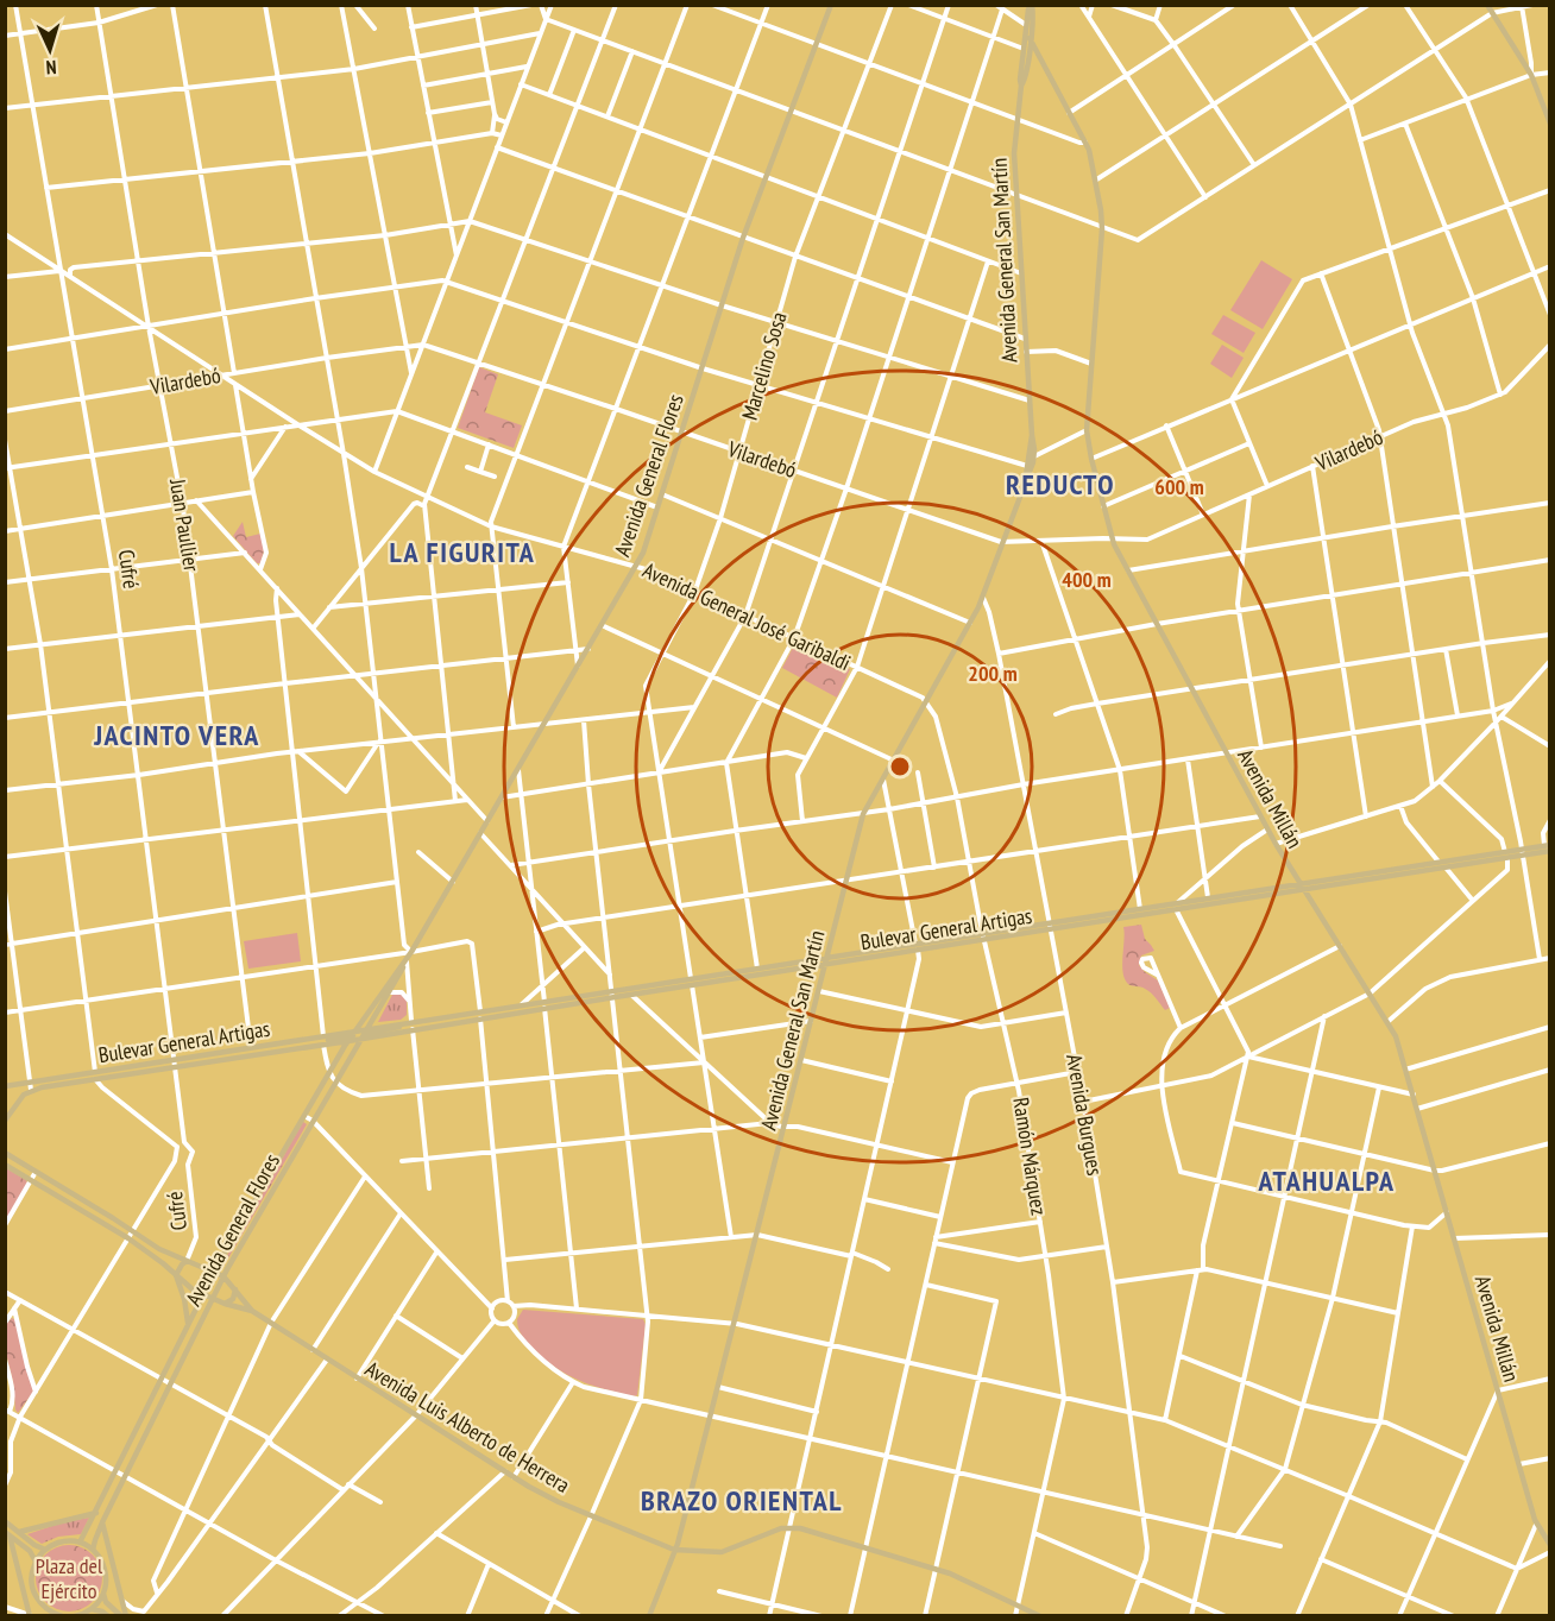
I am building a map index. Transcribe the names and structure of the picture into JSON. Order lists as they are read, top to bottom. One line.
{"streets":{"main road":["Avenida General San Martín","Avenida General Flores","Cufré","Avenida Millán","Bulevar General Artigas","Avenida Luis Alberto de Herrera"],"street":["Marcelino Sosa","Vilardebó","Juan Paullier","Avenida General José Garibaldi","Avenida Burgues","Ramón Márquez"]},"crossings":[["Avenida General San Martín","Vilardebó"],["Avenida General San Martín","Avenida General José Garibaldi"],["Avenida General San Martín","Avenida Millán"],["Avenida General San Martín","Bulevar General Artigas"],["Avenida General San Martín","Avenida Burgues"],["Avenida General San Martín","Ramón Márquez"],["Avenida General San Martín","Avenida Luis Alberto de Herrera"],["Marcelino Sosa","Vilardebó"],["Marcelino Sosa","Avenida General José Garibaldi"],["Marcelino Sosa","Bulevar General Artigas"],["Vilardebó","Avenida General Flores"],["Vilardebó","Juan Paullier"],["Vilardebó","Cufré"],["Vilardebó","Avenida General José Garibaldi"],["Vilardebó","Avenida Millán"],["Avenida General Flores","Avenida General José Garibaldi"],["Avenida General Flores","Bulevar General Artigas"],["Avenida General Flores","Avenida Luis Alberto de Herrera"],["Juan Paullier","Avenida General José Garibaldi"],["Juan Paullier","Bulevar General Artigas"],["Cufré","Avenida General José Garibaldi"],["Cufré","Bulevar General Artigas"],["Cufré","Avenida Luis Alberto de Herrera"],["Avenida General José Garibaldi","Ramón Márquez"],["Avenida Millán","Bulevar General Artigas"],["Bulevar General Artigas","Avenida Burgues"],["Bulevar General Artigas","Ramón Márquez"]],"districts":["REDUCTO","LA FIGURITA","JACINTO VERA","ATAHUALPA","BRAZO ORIENTAL"],"parks":["Plaza del Ejército"],"north":"bottom","rings":["600 m","400 m","200 m"]}
